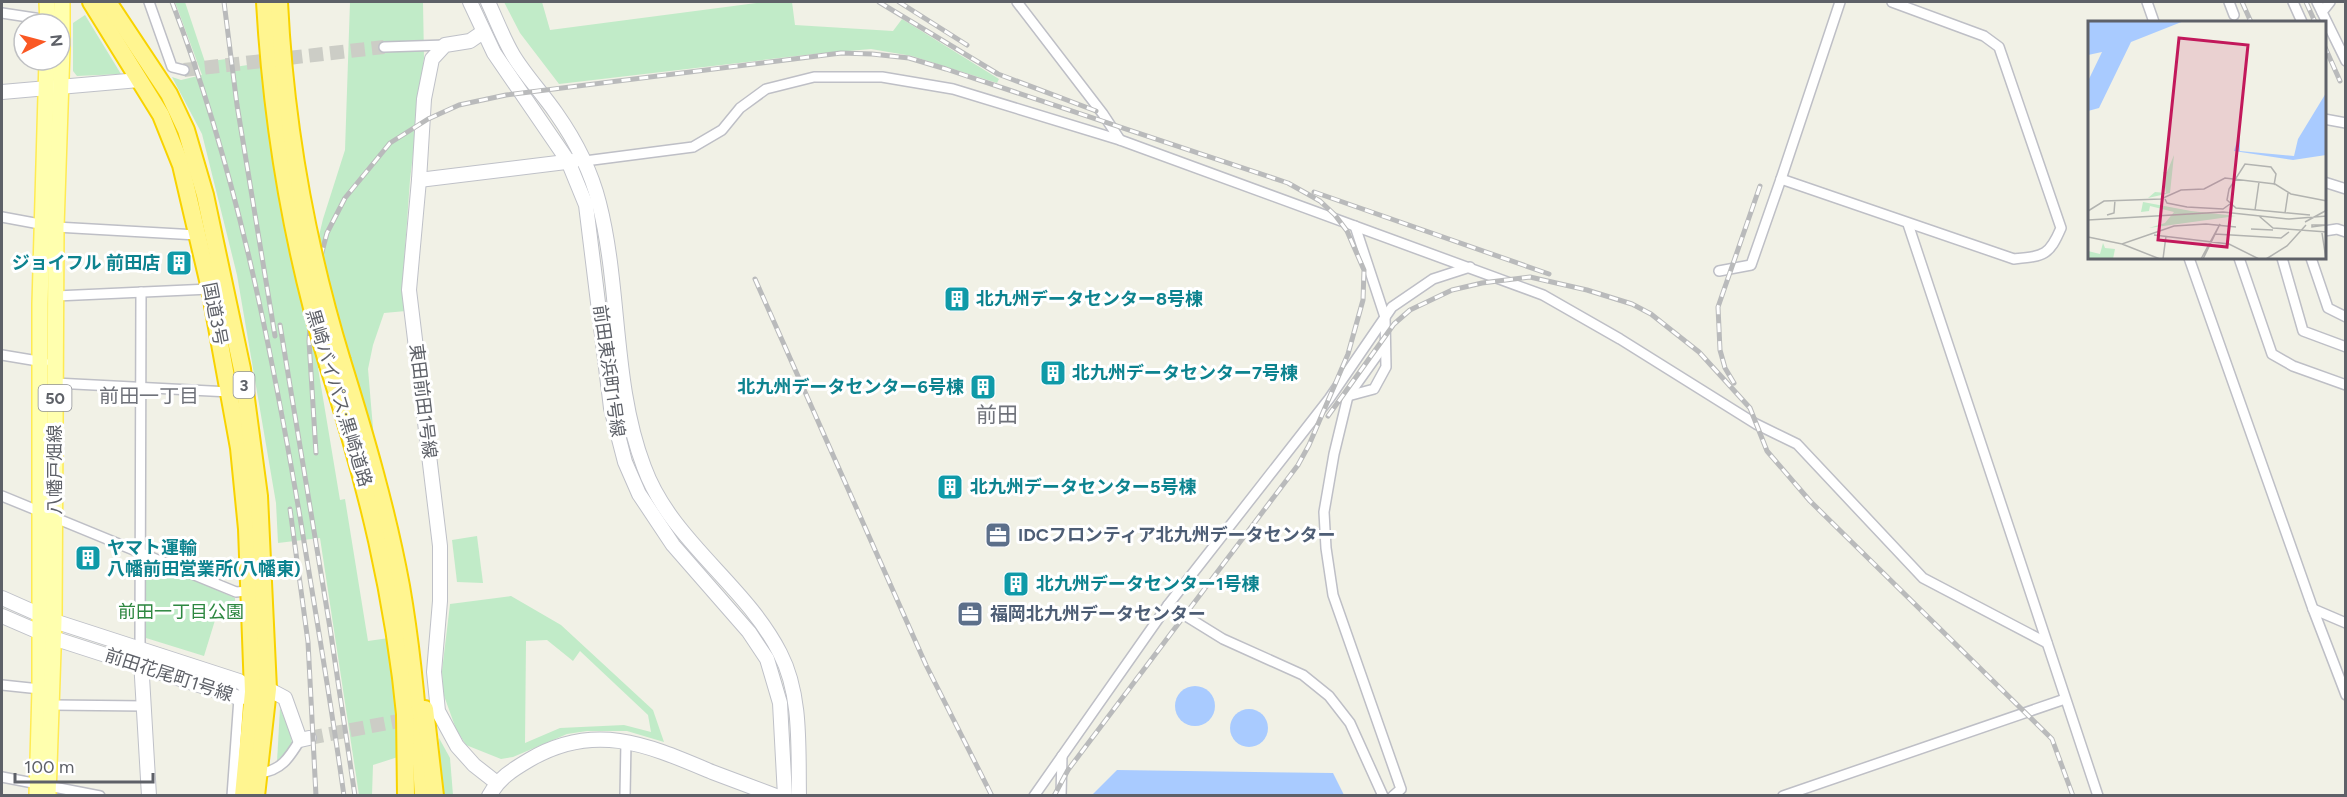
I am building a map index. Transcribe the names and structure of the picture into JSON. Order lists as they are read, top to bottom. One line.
{"streets":{"highway":["国道3号","3","黒崎バイパス;黒崎道路"],"main road":["50","八幡戸畑線"],"street":["前田東浜町1号線","東田前田1号線","前田花尾町1号線"]},"crossings":[["国道3号","前田花尾町1号線"],["八幡戸畑線","前田花尾町1号線"]],"districts":["前田一丁目","前田"],"parks":["前田一丁目公園"],"places":{"building":["ジョイフル 前田店","北九州データセンター8号棟","北九州データセンター7号棟","北九州データセンター6号棟","北九州データセンター5号棟","ヤマト運輸 八幡前田営業所(八幡東)","北九州データセンター1号棟"],"office":["IDCフロンティア北九州データセンター","福岡北九州データセンター"]},"scale_bar":"100 m","north":"right"}
